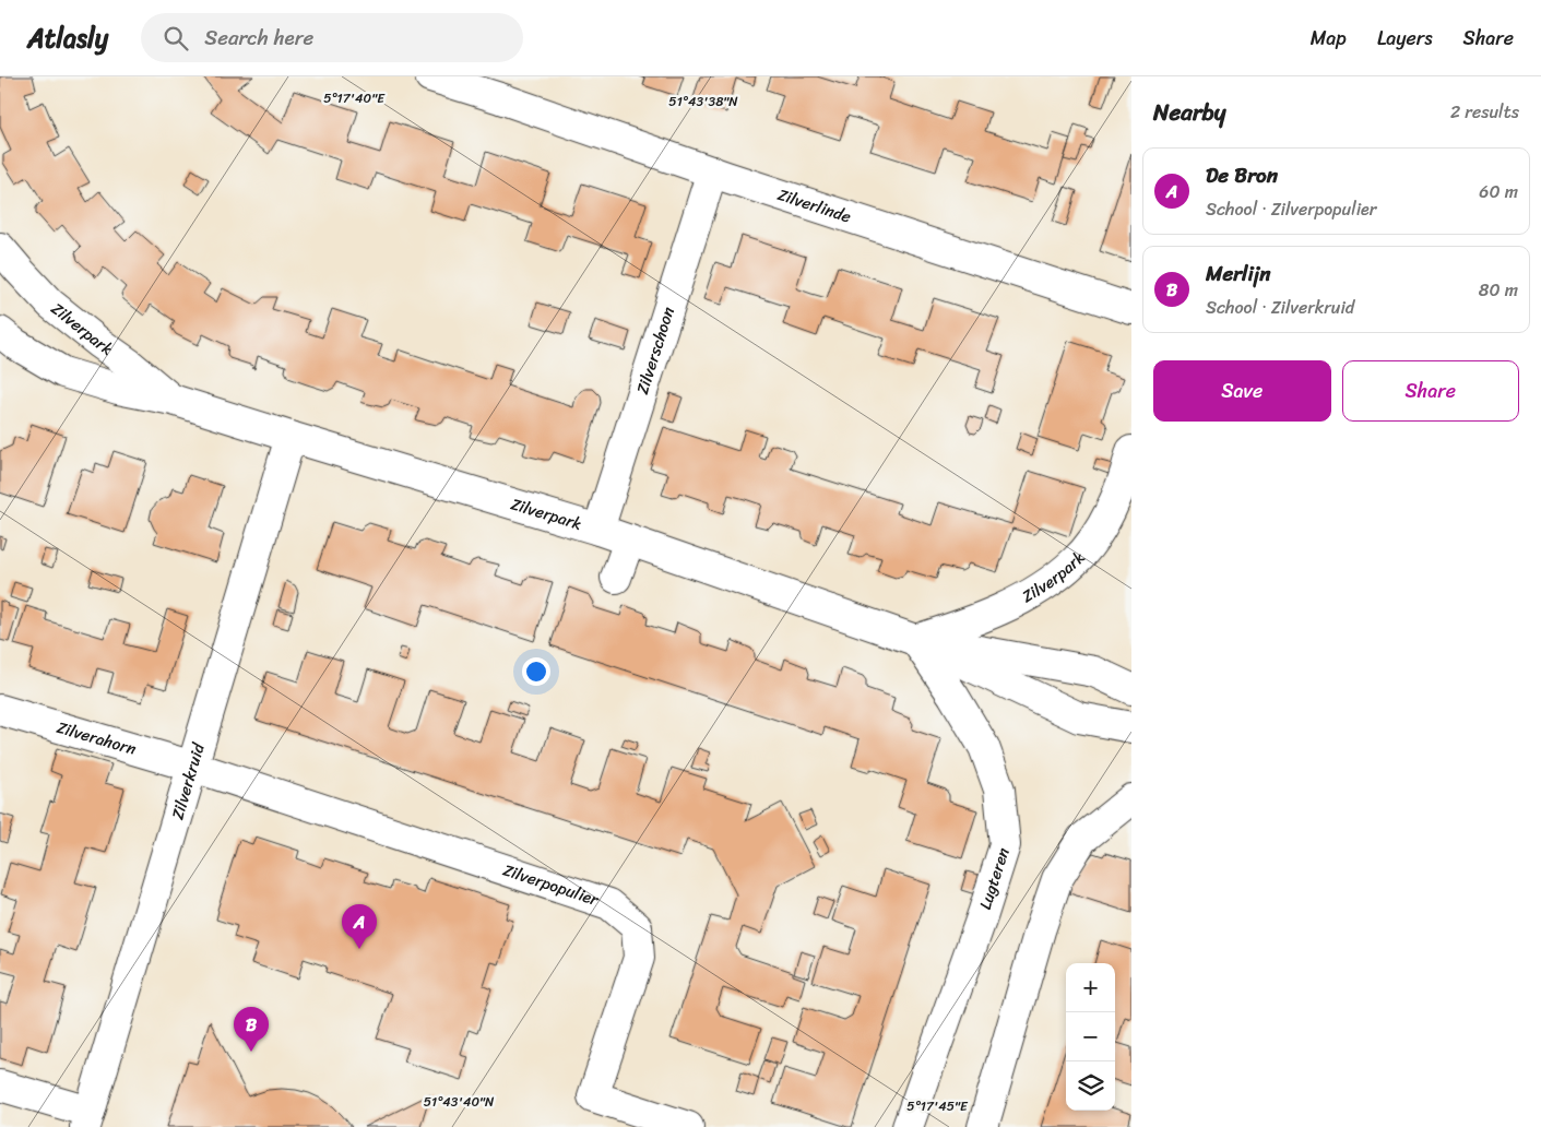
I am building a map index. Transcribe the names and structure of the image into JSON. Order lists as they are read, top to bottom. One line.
{"streets":{"street":["Zilverlinde","Zilverpark","Zilverschoon","Zilverahorn","Zilverkruid","Lugteren","Zilverpopulier"]},"crossings":[["Zilverlinde","Zilverschoon"],["Zilverpark","Zilverschoon"],["Zilverpark","Zilverkruid"],["Zilverpark","Lugteren"],["Zilverahorn","Zilverkruid"],["Zilverahorn","Zilverpopulier"],["Zilverkruid","Zilverpopulier"]],"page":{"header":"Atlasly","search":"Search here","nav":["Map","Layers","Share"],"heading":["Nearby","2 results"],"list":[{"mark":"A","name":"De Bron","note":"School · Zilverpopulier","value":"60 m"},{"mark":"B","name":"Merlijn","note":"School · Zilverkruid","value":"80 m"}],"buttons":["Save","Share"],"pins":["A","B"],"map_buttons":["+","−"]},"coordinates":["5°17'40\"E","51°43'38\"N","51°43'40\"N","5°17'45\"E"]}
